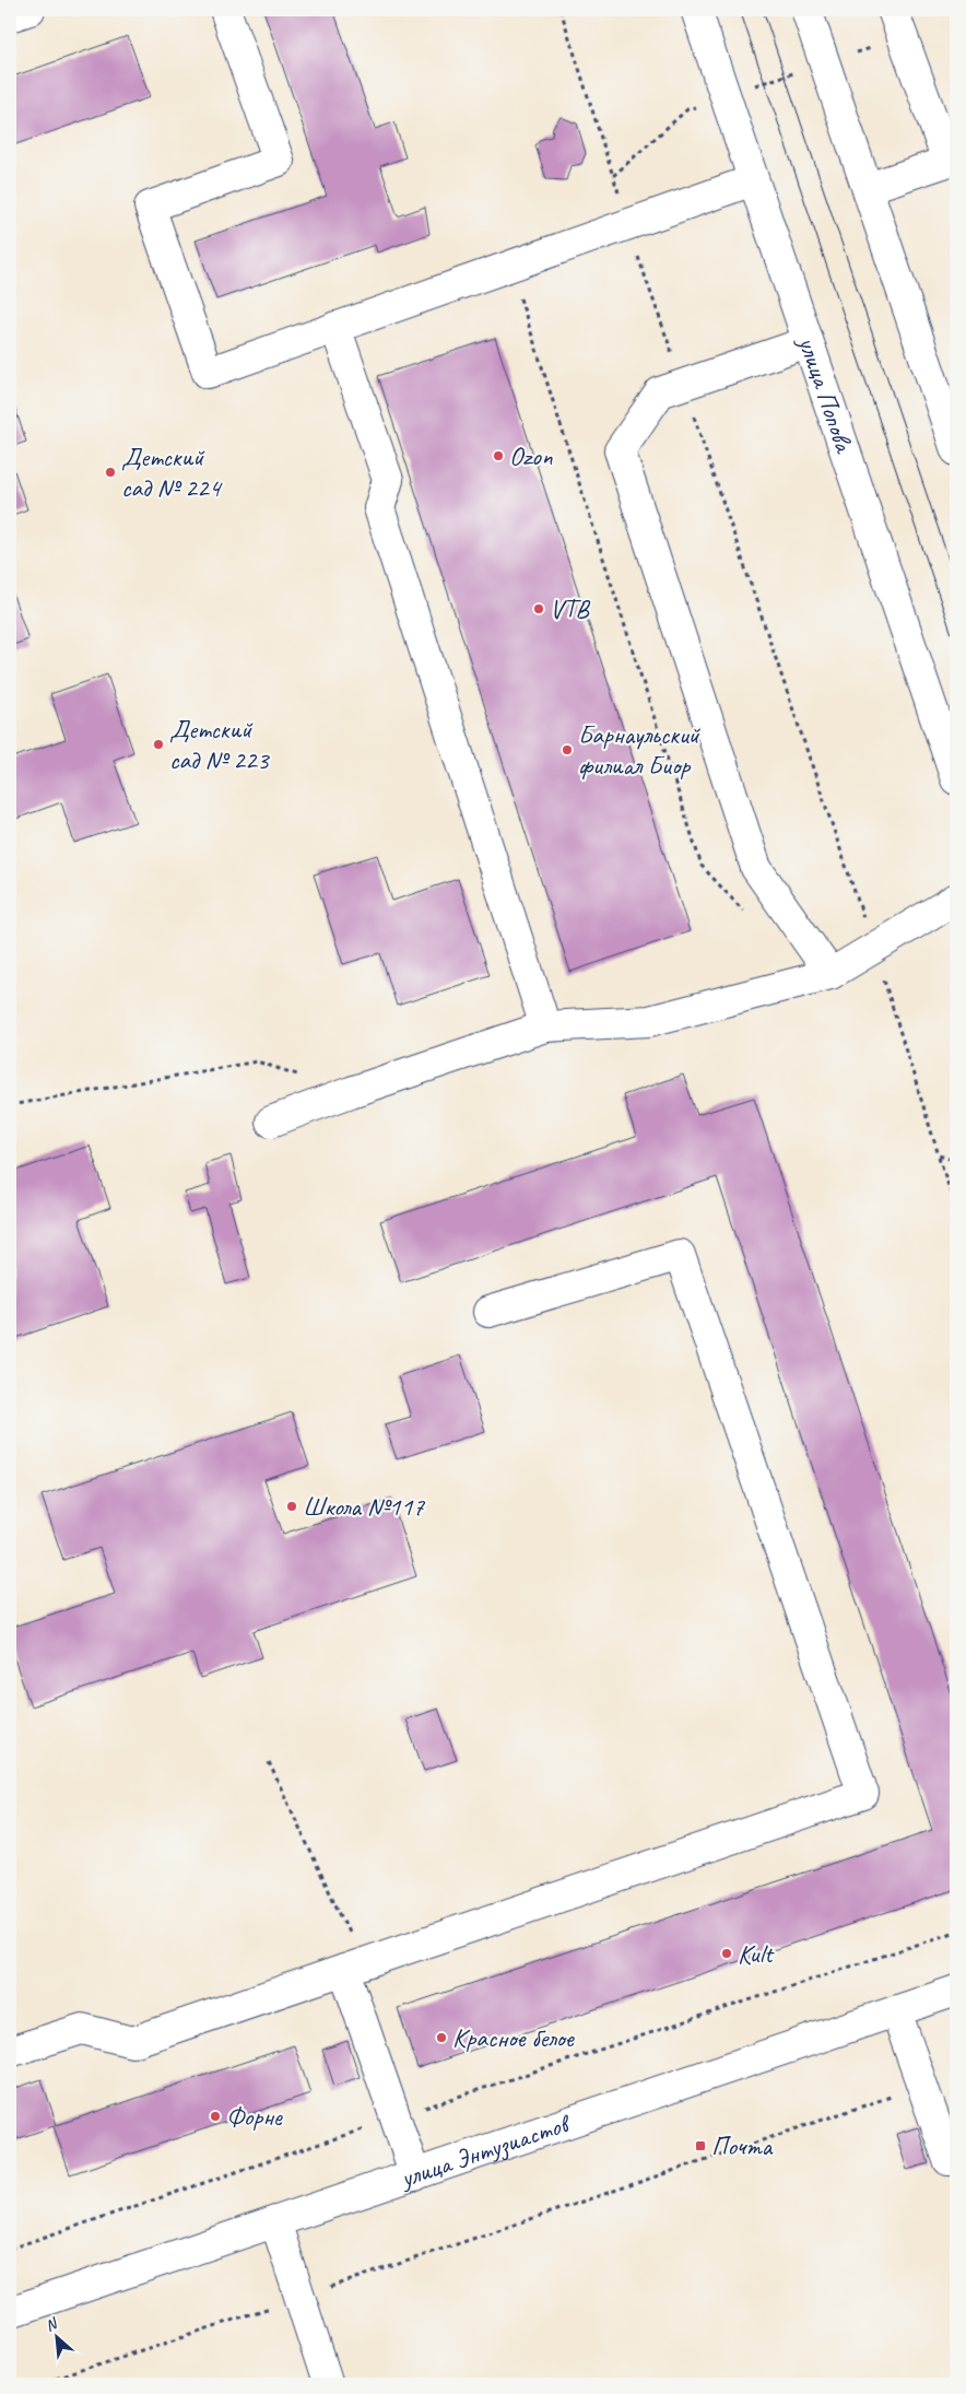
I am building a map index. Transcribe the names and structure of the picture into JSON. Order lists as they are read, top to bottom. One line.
{"streets":{"main road":["улица Попова","улица Энтузиастов"]},"places":{"other":["Ozon","Детский сад № 224","VTB","Детский сад № 223","Барнаульский филиал Биор","Школа №117","Kult","Красное белое","Форне"],"transit":["Почта"]},"north":"top left"}
